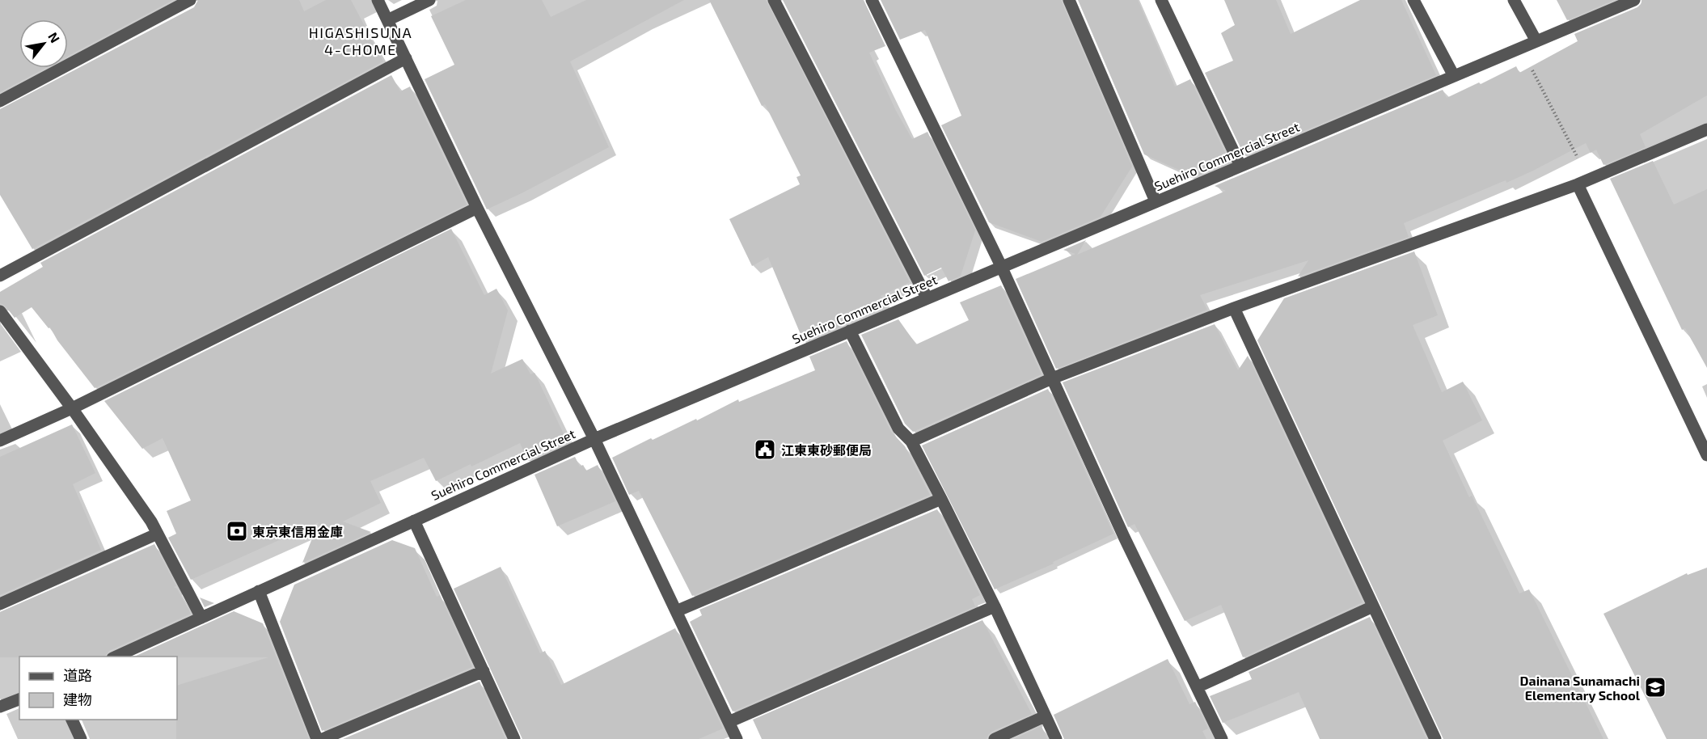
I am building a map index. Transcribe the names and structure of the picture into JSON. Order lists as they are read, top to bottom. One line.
{"streets":{"street":["Suehiro Commercial Street"]},"districts":["HIGASHISUNA 4-CHOME"],"places":{"public building":["江東東砂郵便局"],"bank":["東京東信用金庫"],"school or university":["Dainana Sunamachi Elementary School"]},"legend":["道路","建物"],"north":"top right"}
